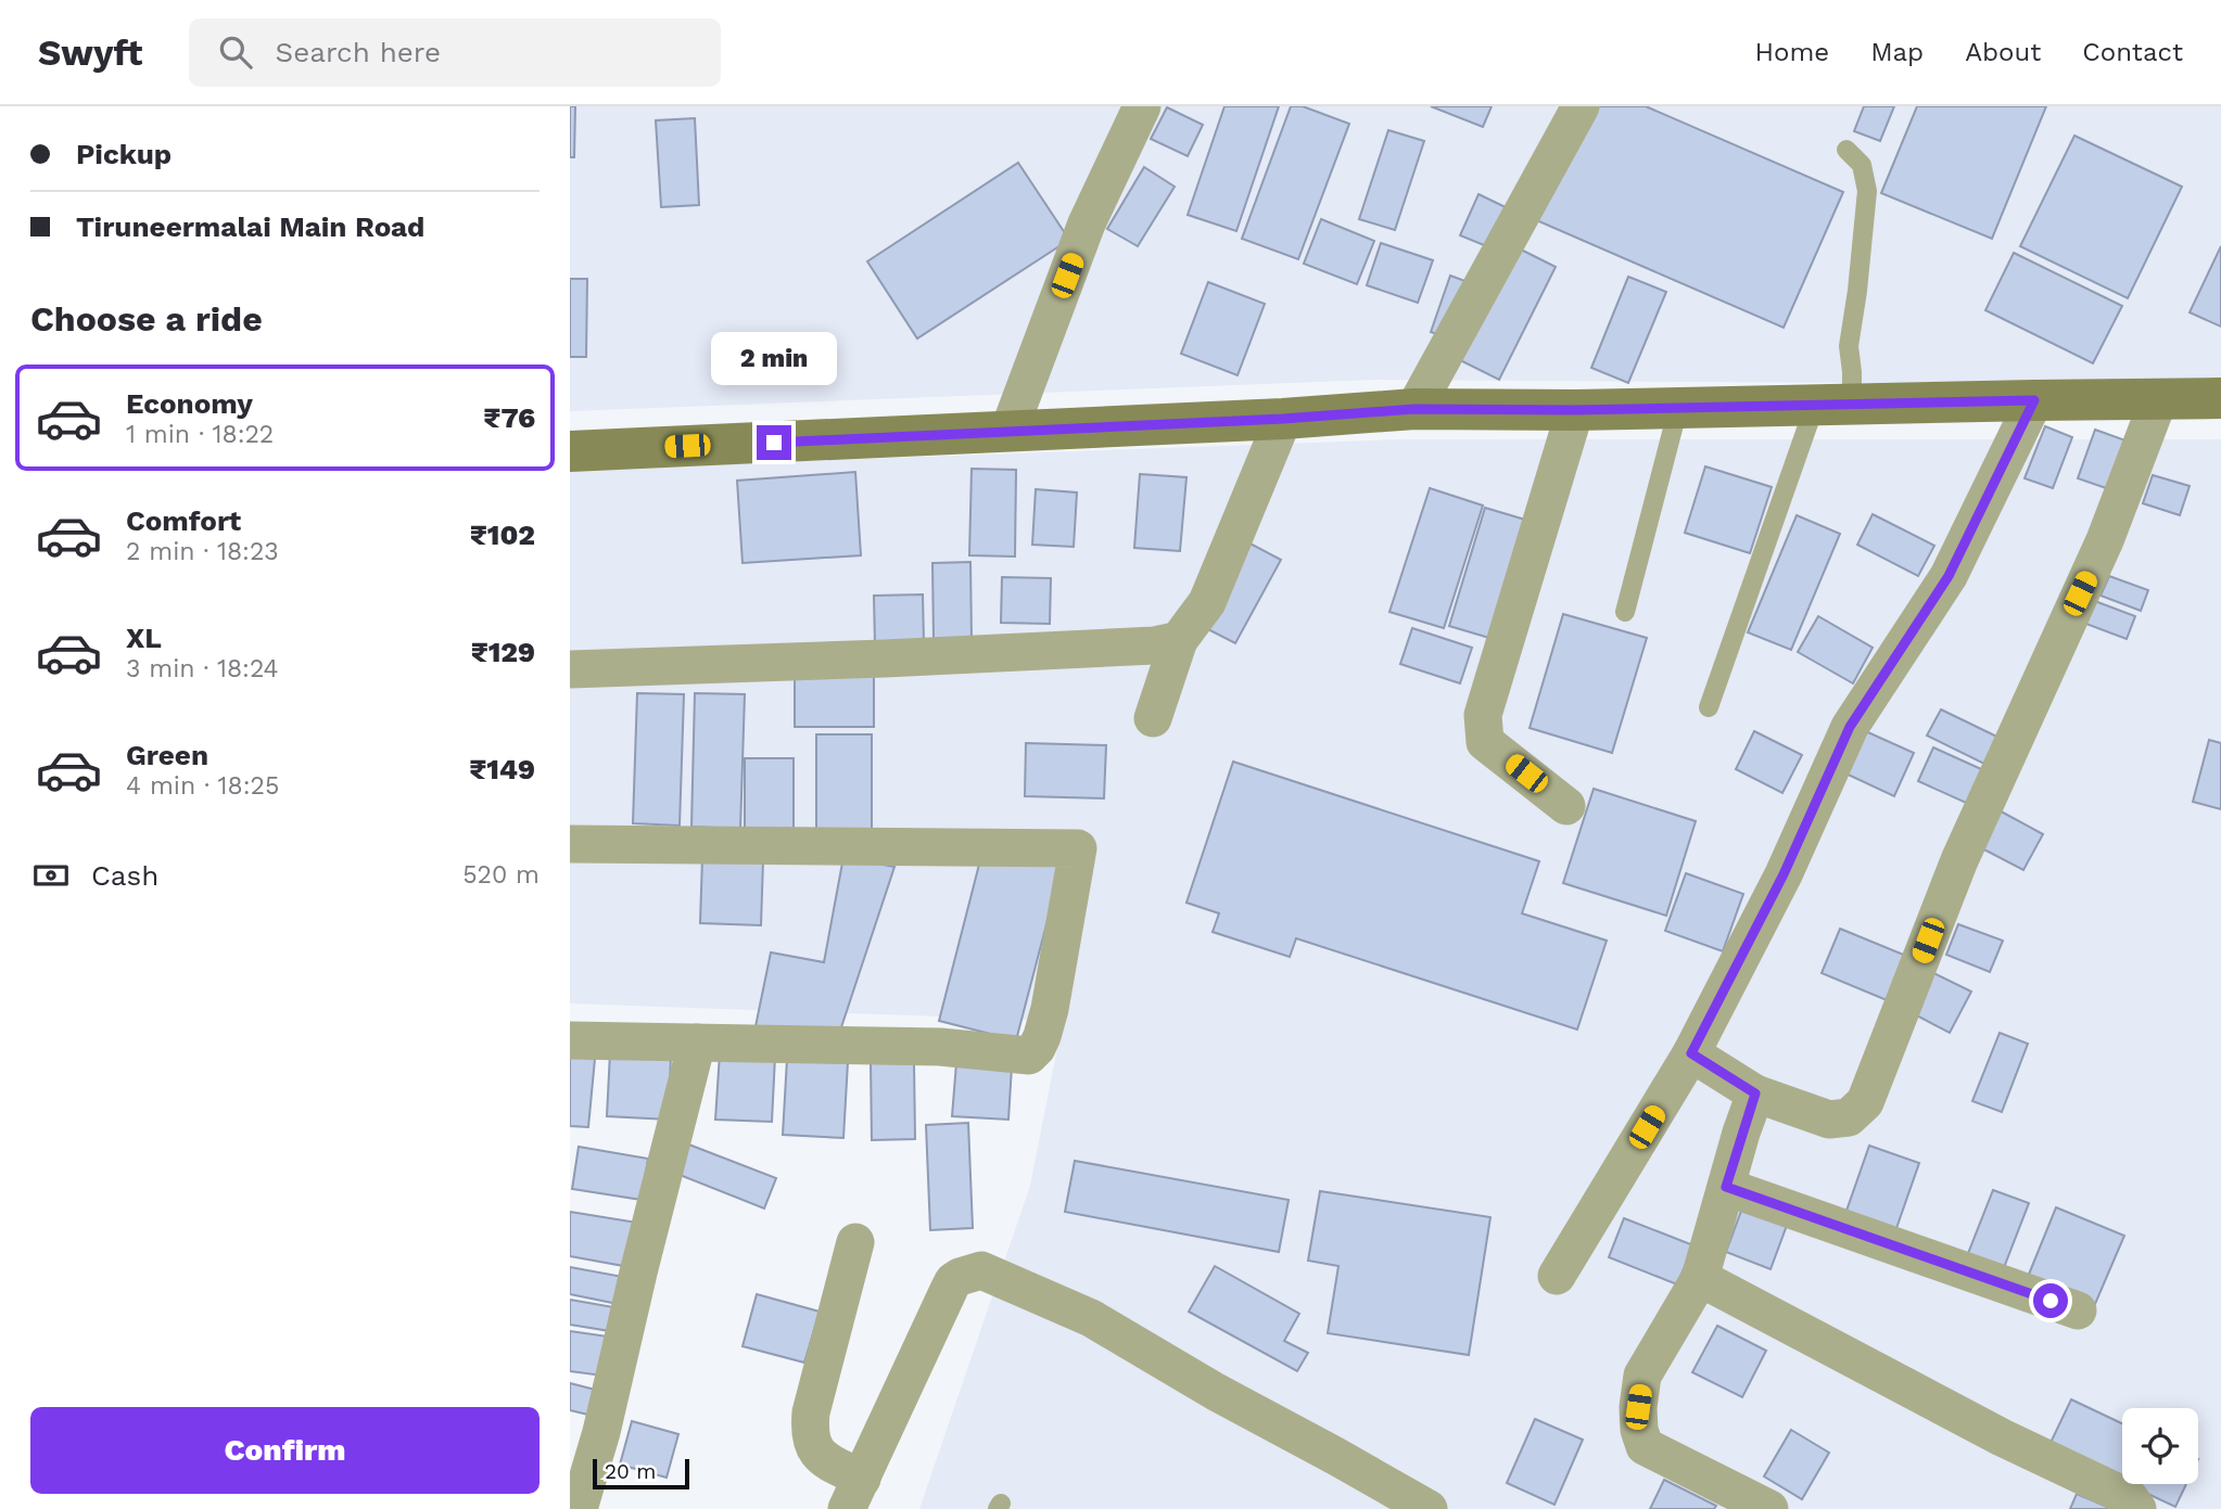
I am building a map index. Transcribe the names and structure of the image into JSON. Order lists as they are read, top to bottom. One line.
{"scale_bar":"20 m","page":{"header":"Swyft","search":"Search here","nav":["Home","Map","About","Contact"],"banner":["Pickup","Tiruneermalai Main Road"],"heading":"Choose a ride","bubble":"2 min","list":[{"name":"Economy","note":"1 min · 18:22","value":"₹76"},{"name":"Comfort","note":"2 min · 18:23","value":"₹102"},{"name":"XL","note":"3 min · 18:24","value":"₹129"},{"name":"Green","note":"4 min · 18:25","value":"₹149"}],"pay":["Cash","520 m"],"buttons":"Confirm","scale":"20 m"}}
